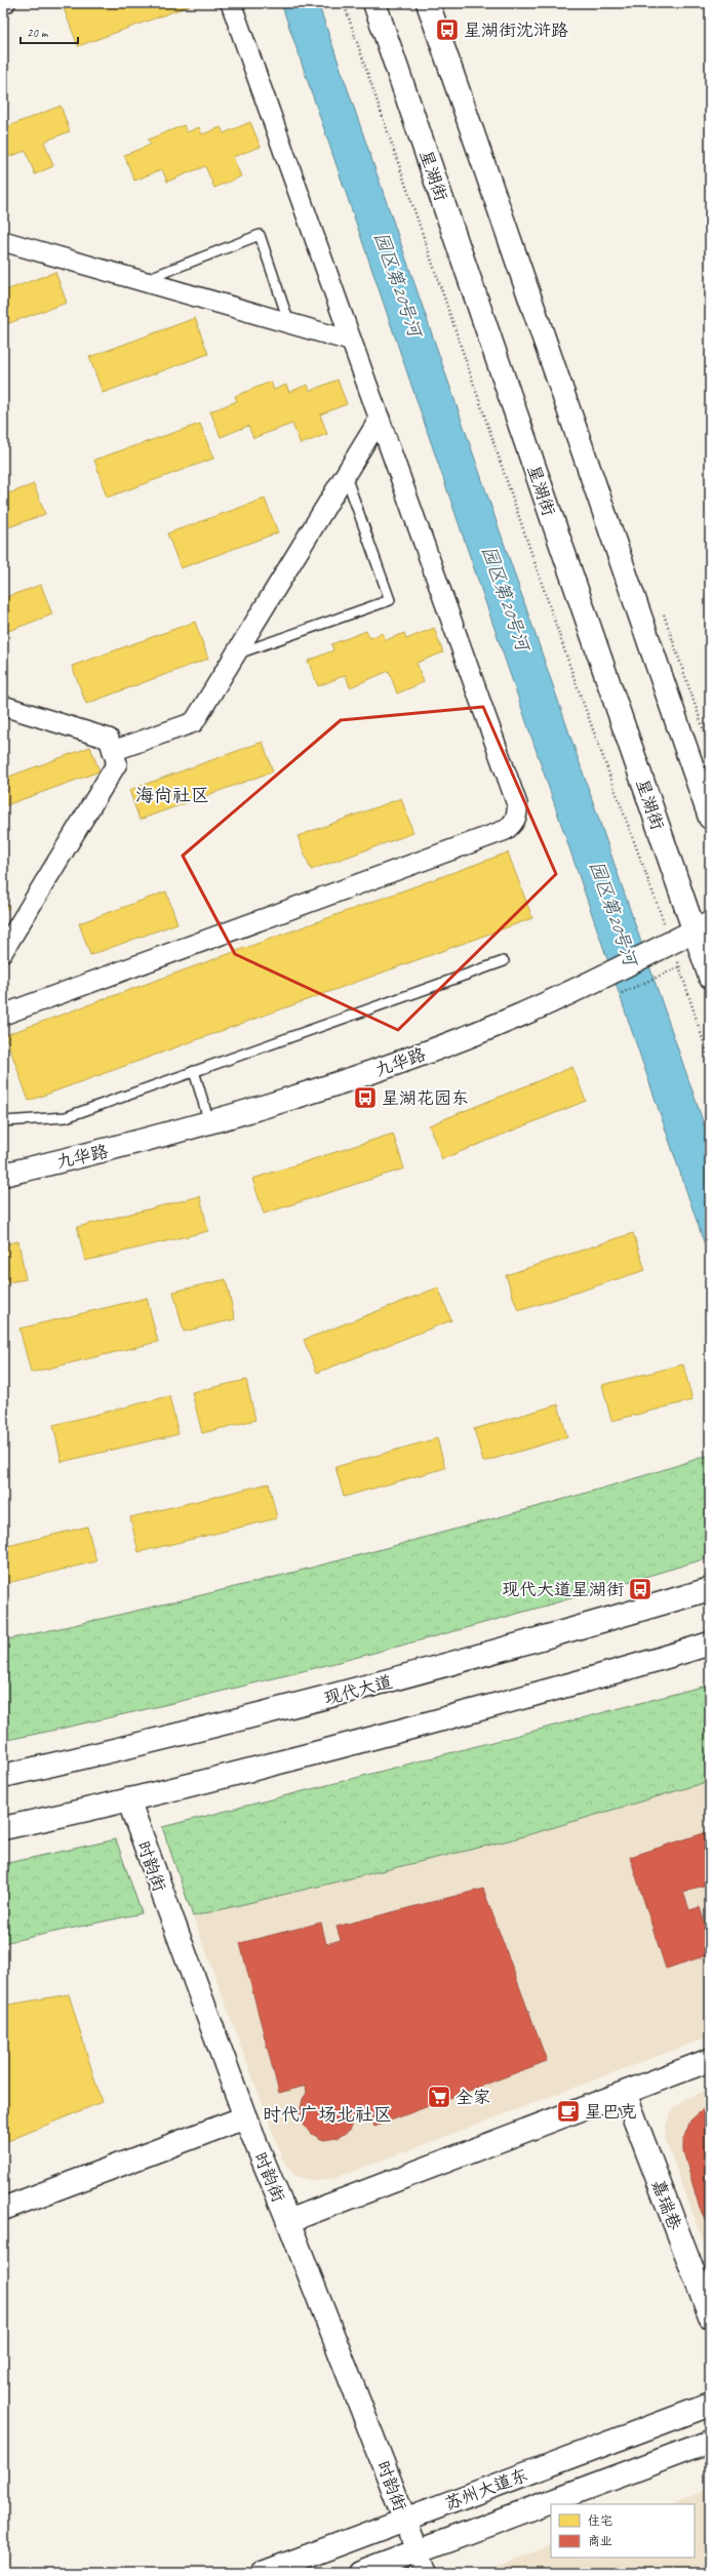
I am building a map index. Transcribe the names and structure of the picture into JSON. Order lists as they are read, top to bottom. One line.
{"streets":{"main road":["星湖街","九华路","现代大道","时韵街","嘉瑞巷","苏州大道东"]},"crossings":[["星湖街","九华路"],["时韵街","苏州大道东"]],"districts":["海尚社区","时代广场北社区"],"water":["园区第20号河"],"places":{"bus stop":["星湖街沈浒路","星湖花园东","现代大道星湖街"],"supermarket":["全家"],"cafe":["星巴克"]},"legend":["住宅","商业"],"scale_bar":"20 m"}
